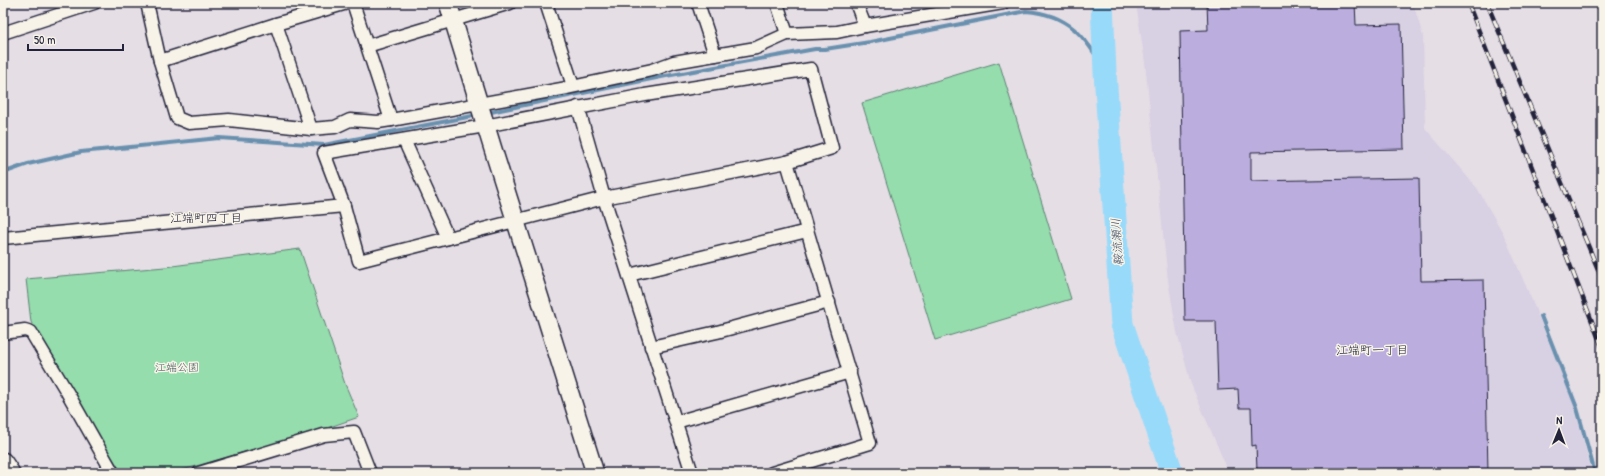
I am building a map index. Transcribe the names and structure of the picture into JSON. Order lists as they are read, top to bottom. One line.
{"districts":["江端町四丁目","江端町一丁目"],"water":["鞍流瀬川"],"parks":["江端公園"],"scale_bar":"50 m","north":"top"}
